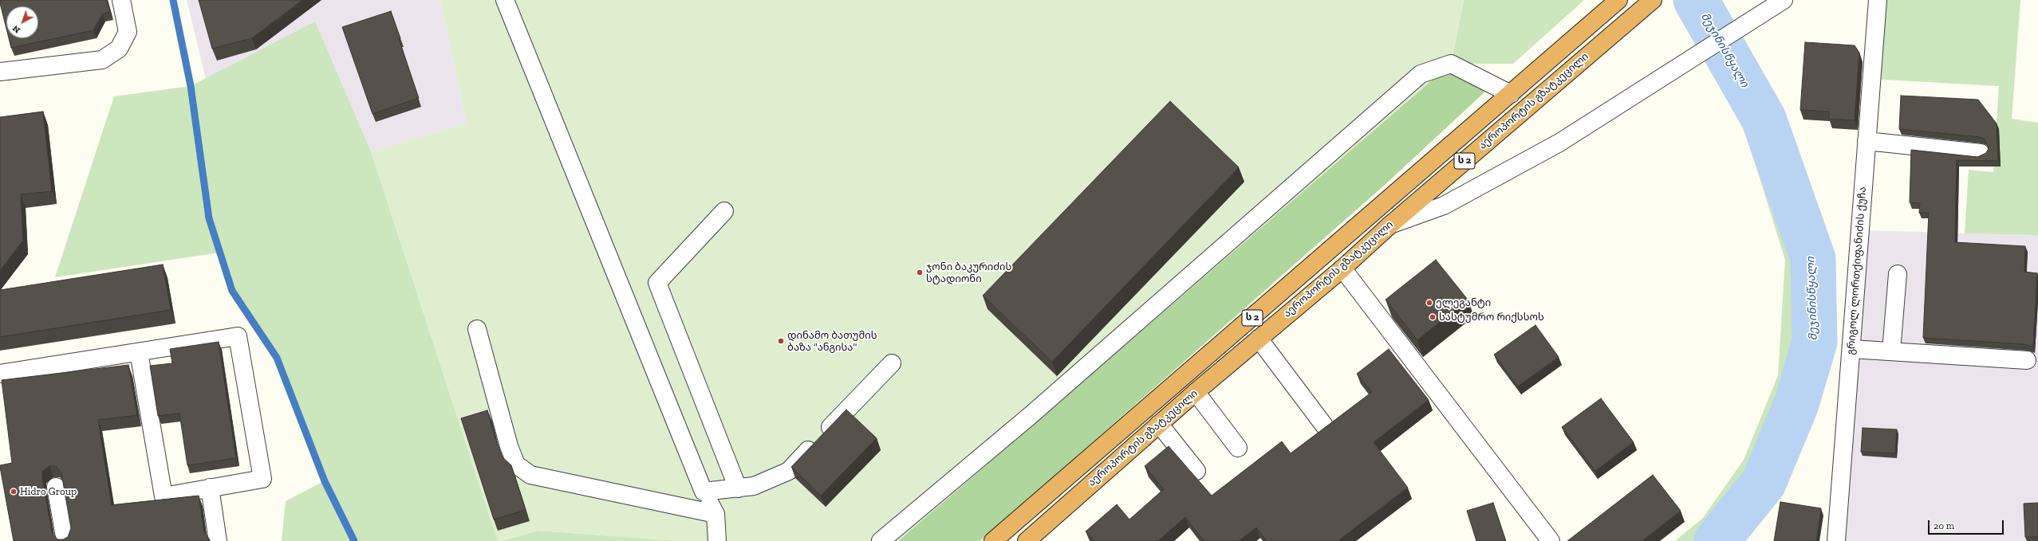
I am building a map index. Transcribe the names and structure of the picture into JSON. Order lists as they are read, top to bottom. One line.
{"streets":{"highway":["აეროპორტის გზატკეცილი","ს 2"],"street":["გრიგოლ ლორთქიფანიძის ქუჩა"]},"water":["მეჯინისწყალი"],"places":["ჯონი ბაკურიძის სტადიონი","ელეგანტი","სასტუმრო რიქსსოს","დინამო ბათუმის ბაზა \"ანგისა\"","Hidro Group"],"scale_bar":"20 m","north":"bottom left"}
